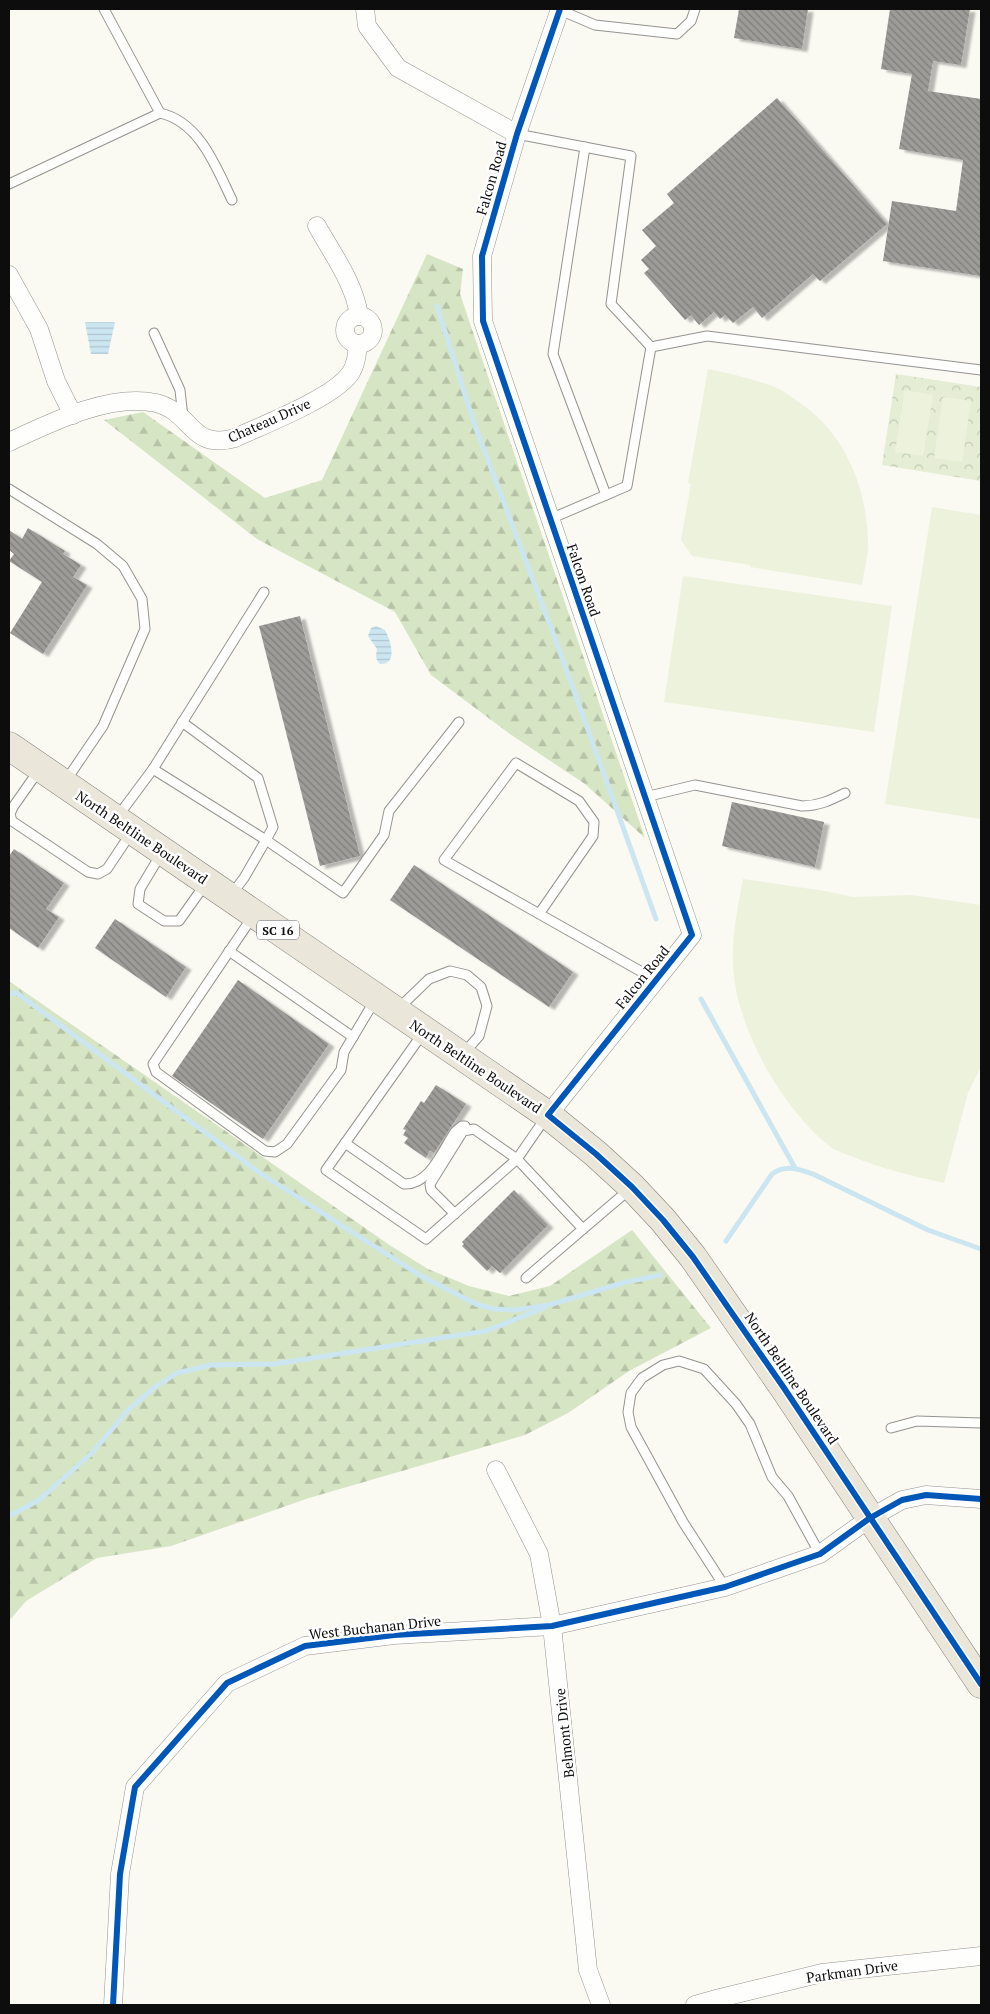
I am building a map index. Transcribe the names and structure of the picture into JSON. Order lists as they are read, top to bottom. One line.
{"streets":{"main road":["North Beltline Boulevard","SC 16"],"street":["Falcon Road","Chateau Drive","West Buchanan Drive","Belmont Drive","Parkman Drive"]},"crossings":[["Falcon Road","North Beltline Boulevard"],["North Beltline Boulevard","West Buchanan Drive"],["West Buchanan Drive","Belmont Drive"]]}
